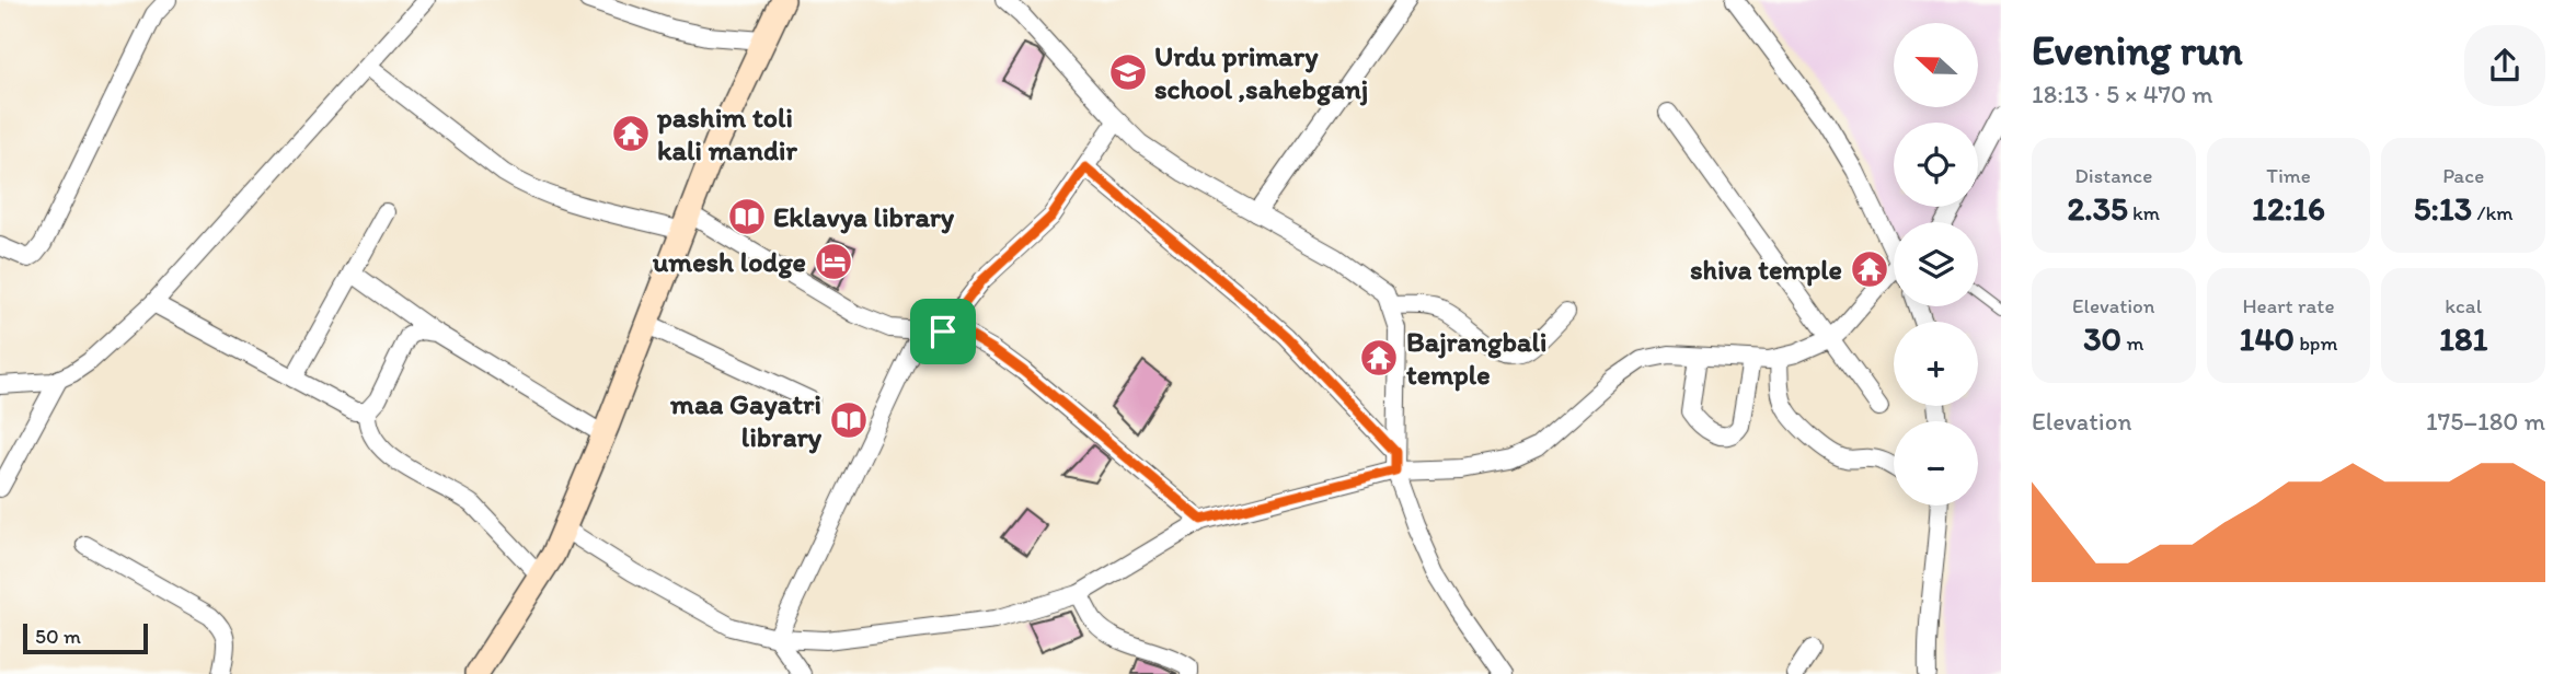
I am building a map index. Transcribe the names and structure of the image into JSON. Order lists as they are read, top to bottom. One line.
{"places":{"school or university":["Urdu primary school ,sahebganj"],"temple":["pashim toli kali mandir","shiva temple","Bajrangbali temple"],"library":["Eklavya library","maa Gayatri library"],"hotel":["umesh lodge"]},"scale_bar":"50 m","north":"left","page":{"heading":["Evening run","18:13 · 5 × 470 m"],"map_buttons":["+","−"],"stats":[["Distance","2.35 km"],["Time","12:16"],["Pace","5:13 /km"],["Elevation","30 m"],["Heart rate","140 bpm"],["kcal","181"]],"chart":["Elevation","175–180 m"],"scale":"50 m"}}
